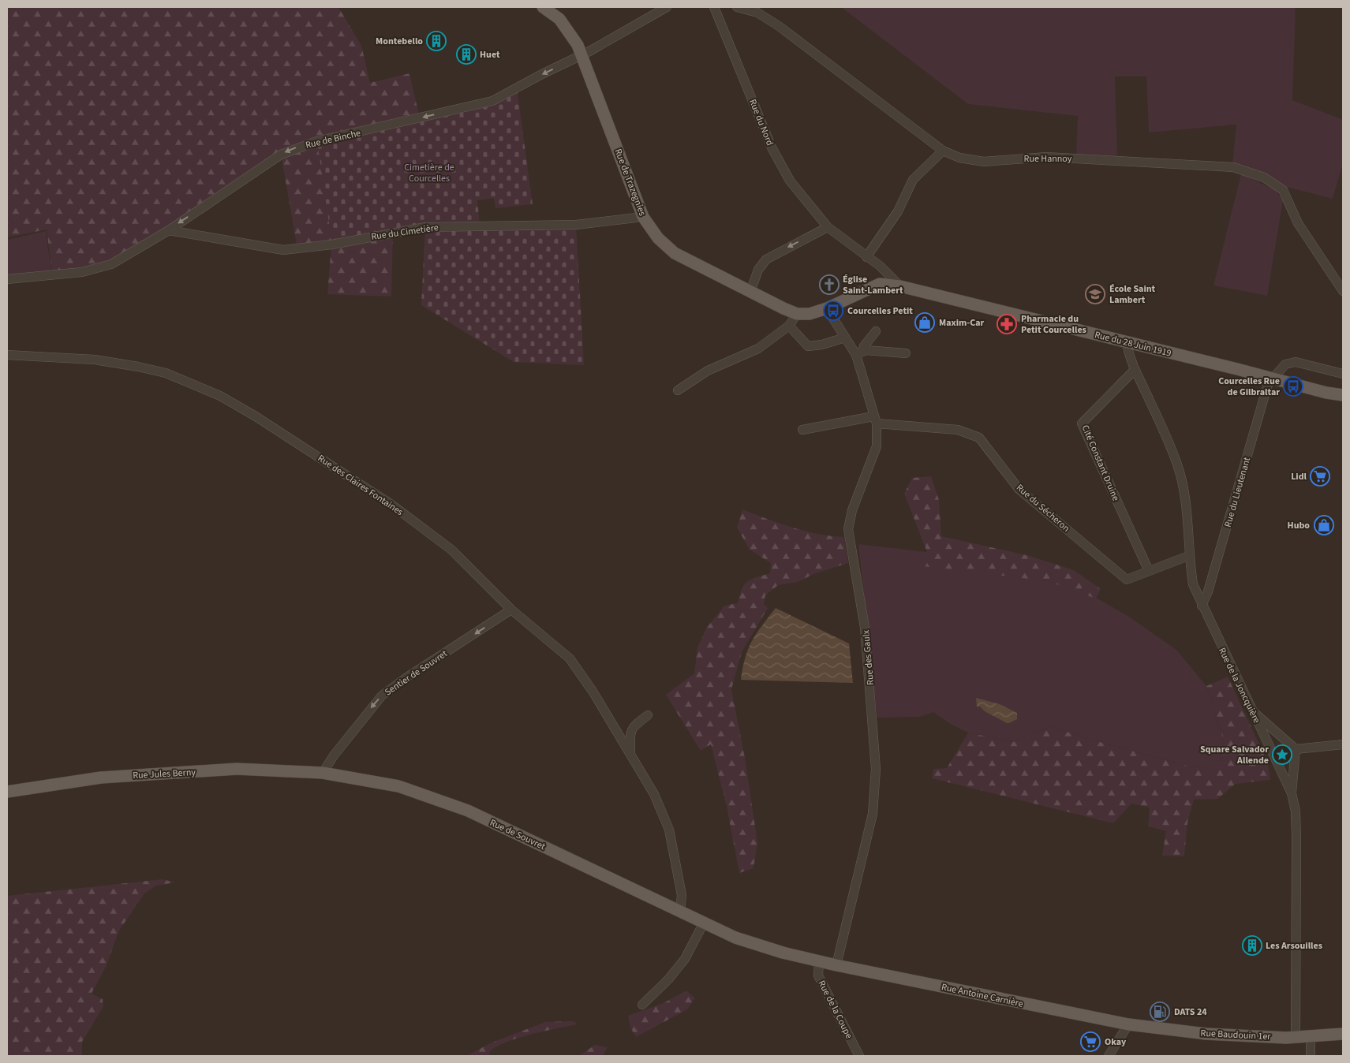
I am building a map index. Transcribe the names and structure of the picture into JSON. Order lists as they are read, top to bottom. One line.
{"streets":{"main road":["Rue de Trazegnies","Rue du 28 Juin 1919","Rue Jules Berny","Rue de Souvret","Rue Antoine Carnière","Rue Baudouin 1er"],"street":["Rue du Nord","Rue de Binche","Rue Hannoy","Rue du Cimetière","Cité Constant Druine","Rue des Claires Fontaines","Rue du Lieutenant","Rue du Sécheron","Rue des Gaulx","Sentier de Souvret","Rue de la Joncquière","Rue de la Coupe"]},"crossings":[["Rue du Nord","Rue du 28 Juin 1919"],["Rue de Binche","Rue de Trazegnies"],["Rue de Binche","Rue du Cimetière"],["Rue de Trazegnies","Rue du Cimetière"],["Rue de Trazegnies","Rue du 28 Juin 1919"],["Rue du 28 Juin 1919","Rue du Lieutenant"],["Rue du 28 Juin 1919","Rue des Gaulx"],["Rue du 28 Juin 1919","Rue de la Joncquière"],["Cité Constant Druine","Rue du Sécheron"],["Cité Constant Druine","Rue de la Joncquière"],["Rue des Claires Fontaines","Sentier de Souvret"],["Rue des Claires Fontaines","Rue de Souvret"],["Rue du Lieutenant","Rue de la Joncquière"],["Rue du Sécheron","Rue des Gaulx"],["Rue du Sécheron","Rue de la Joncquière"],["Rue des Gaulx","Rue de Souvret"],["Rue des Gaulx","Rue Antoine Carnière"],["Sentier de Souvret","Rue Jules Berny"],["Sentier de Souvret","Rue de Souvret"],["Rue de la Joncquière","Rue Baudouin 1er"],["Rue Jules Berny","Rue de Souvret"],["Rue de Souvret","Rue Antoine Carnière"],["Rue de Souvret","Rue de la Coupe"],["Rue Antoine Carnière","Rue Baudouin 1er"]],"one_way":["Rue de Binche","Sentier de Souvret"],"parks":["Cimetière de Courcelles"],"places":{"building":["Montebello","Huet","Les Arsouilles"],"church":["Église Saint-Lambert"],"school or university":["École Saint Lambert"],"bus stop":["Courcelles Petit","Courcelles Rue de Gilbraltar"],"shop":["Maxim-Car","Hubo"],"pharmacy":["Pharmacie du Petit Courcelles"],"supermarket":["Lidl","Okay"],"place":["Square Salvador Allende"],"fuel station":["DATS 24"]}}
